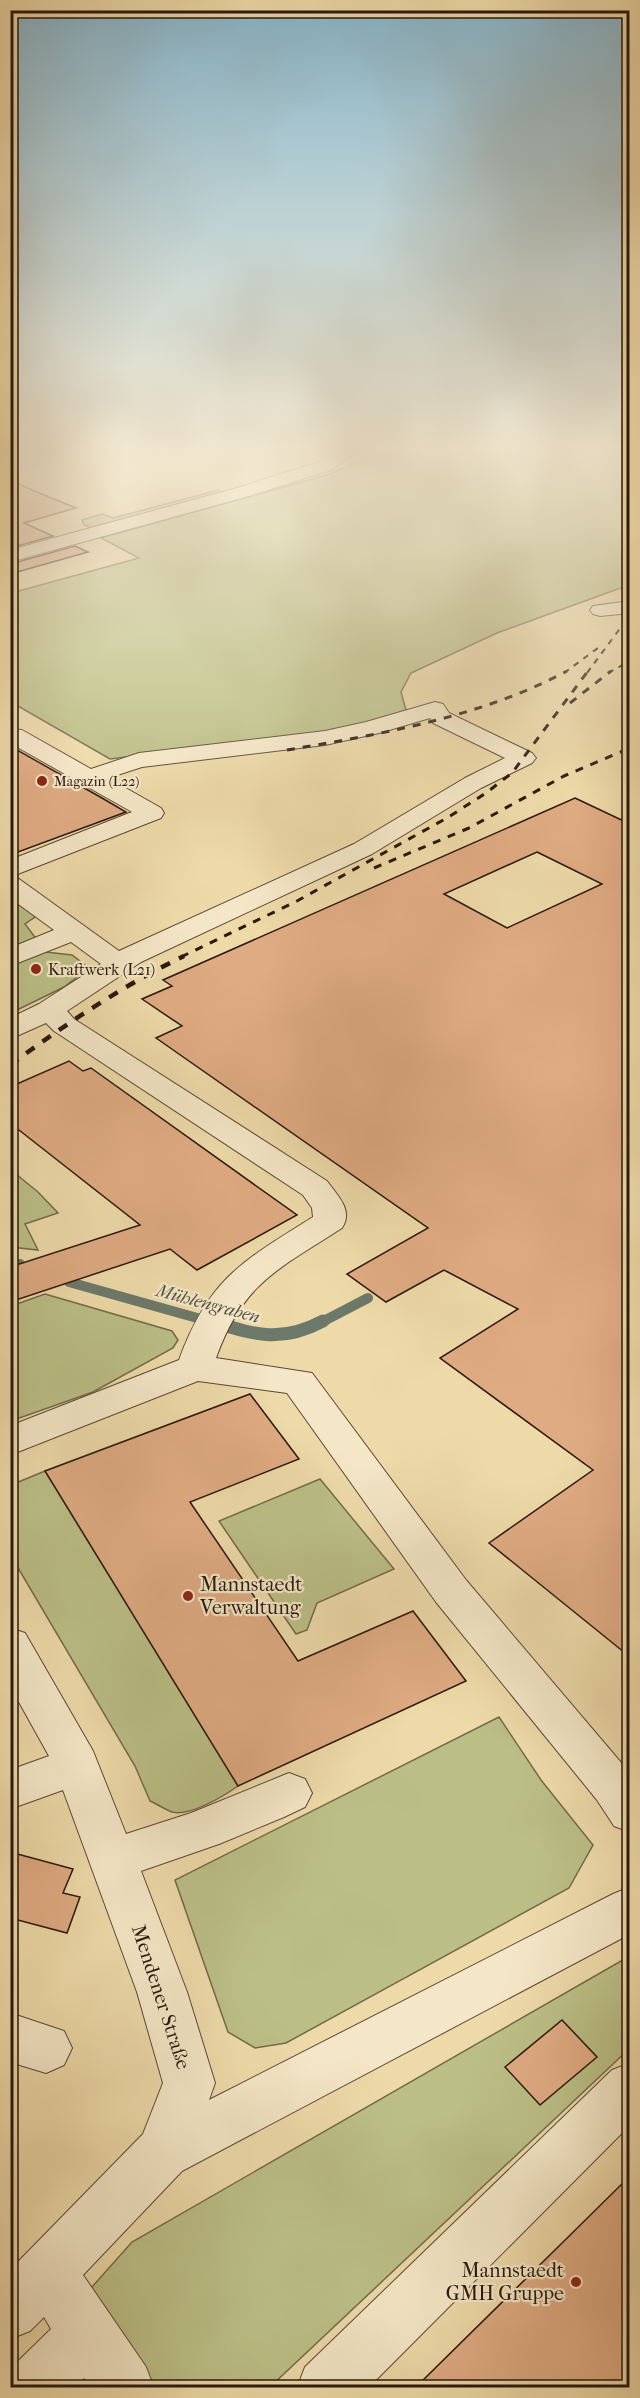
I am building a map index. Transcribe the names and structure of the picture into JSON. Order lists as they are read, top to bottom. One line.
{"streets":{"street":["Mendener Straße"]},"water":["Mühlengraben"],"places":["Magazin (L22)","Kraftwerk (L21)","Mannstaedt Verwaltung","Mannstaedt GMH Gruppe"]}
